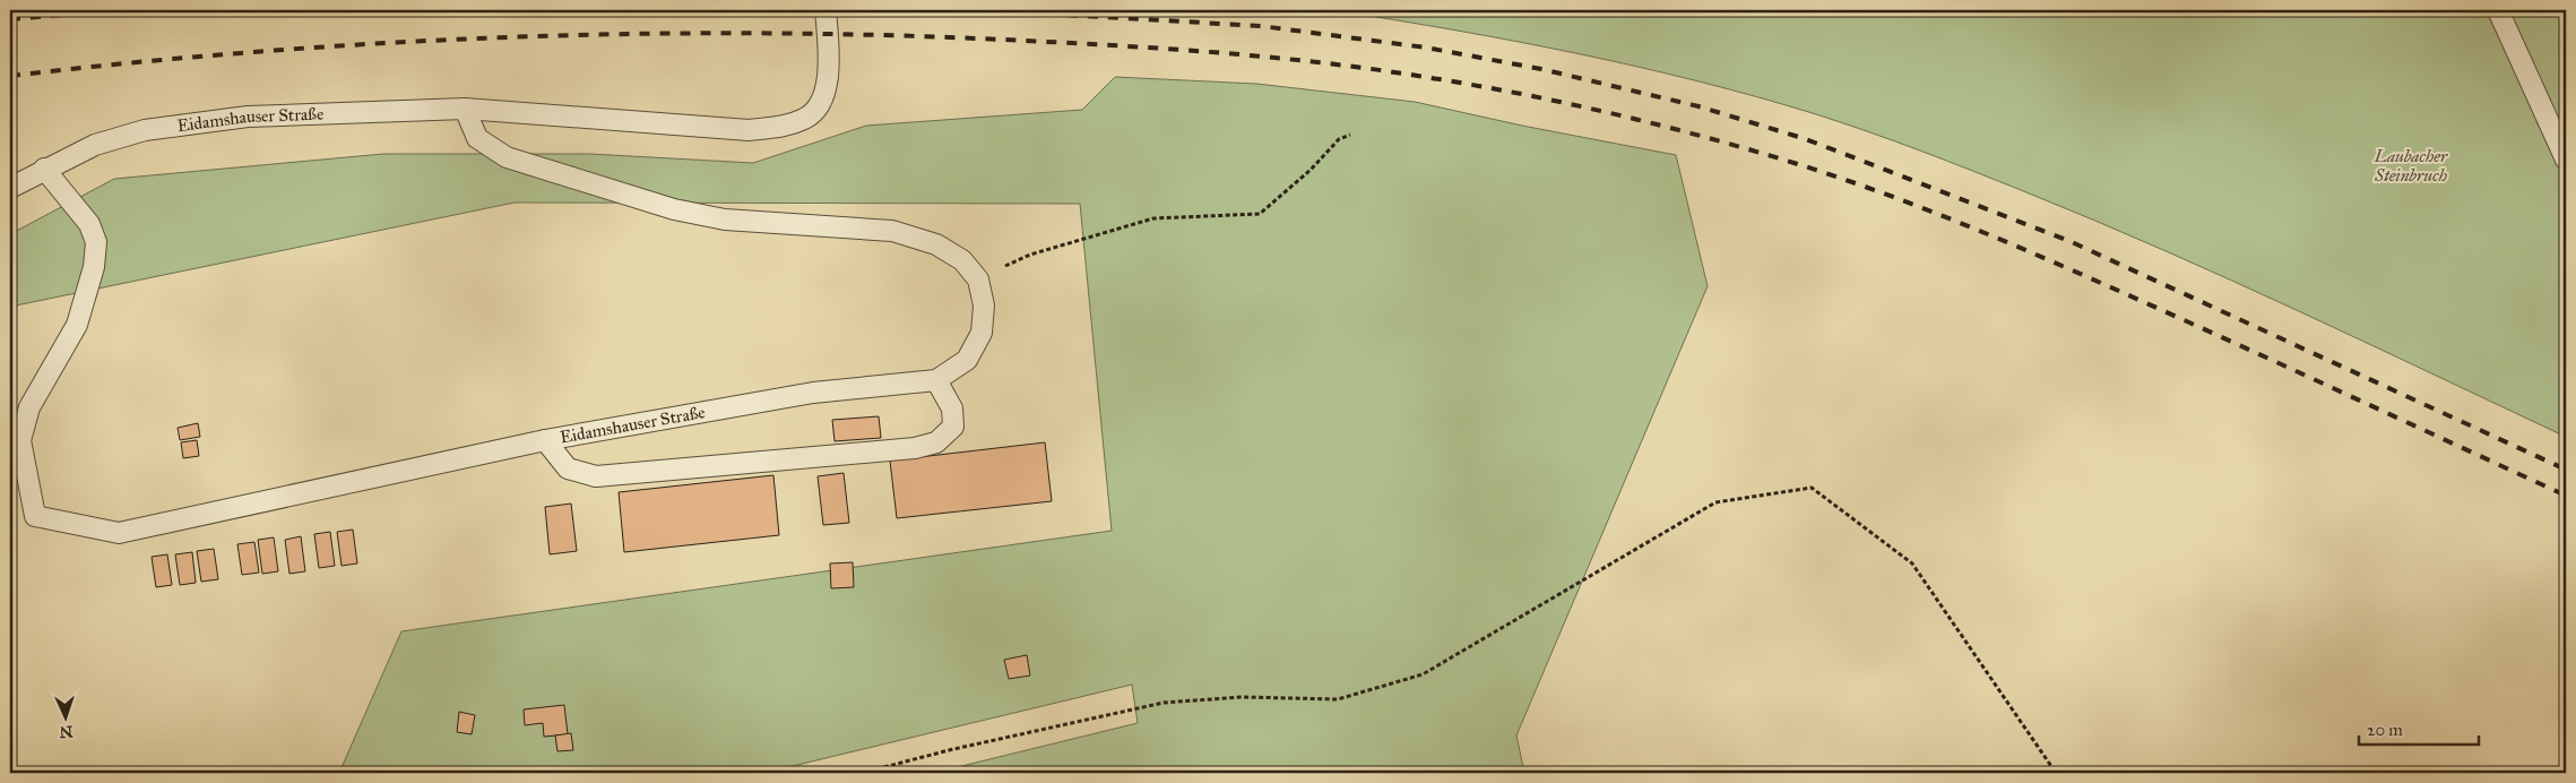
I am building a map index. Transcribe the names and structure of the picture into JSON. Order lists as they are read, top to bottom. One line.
{"streets":{"lane":["Eidamshauser Straße"]},"parks":["Laubacher Steinbruch"],"scale_bar":"20 m","north":"bottom"}
